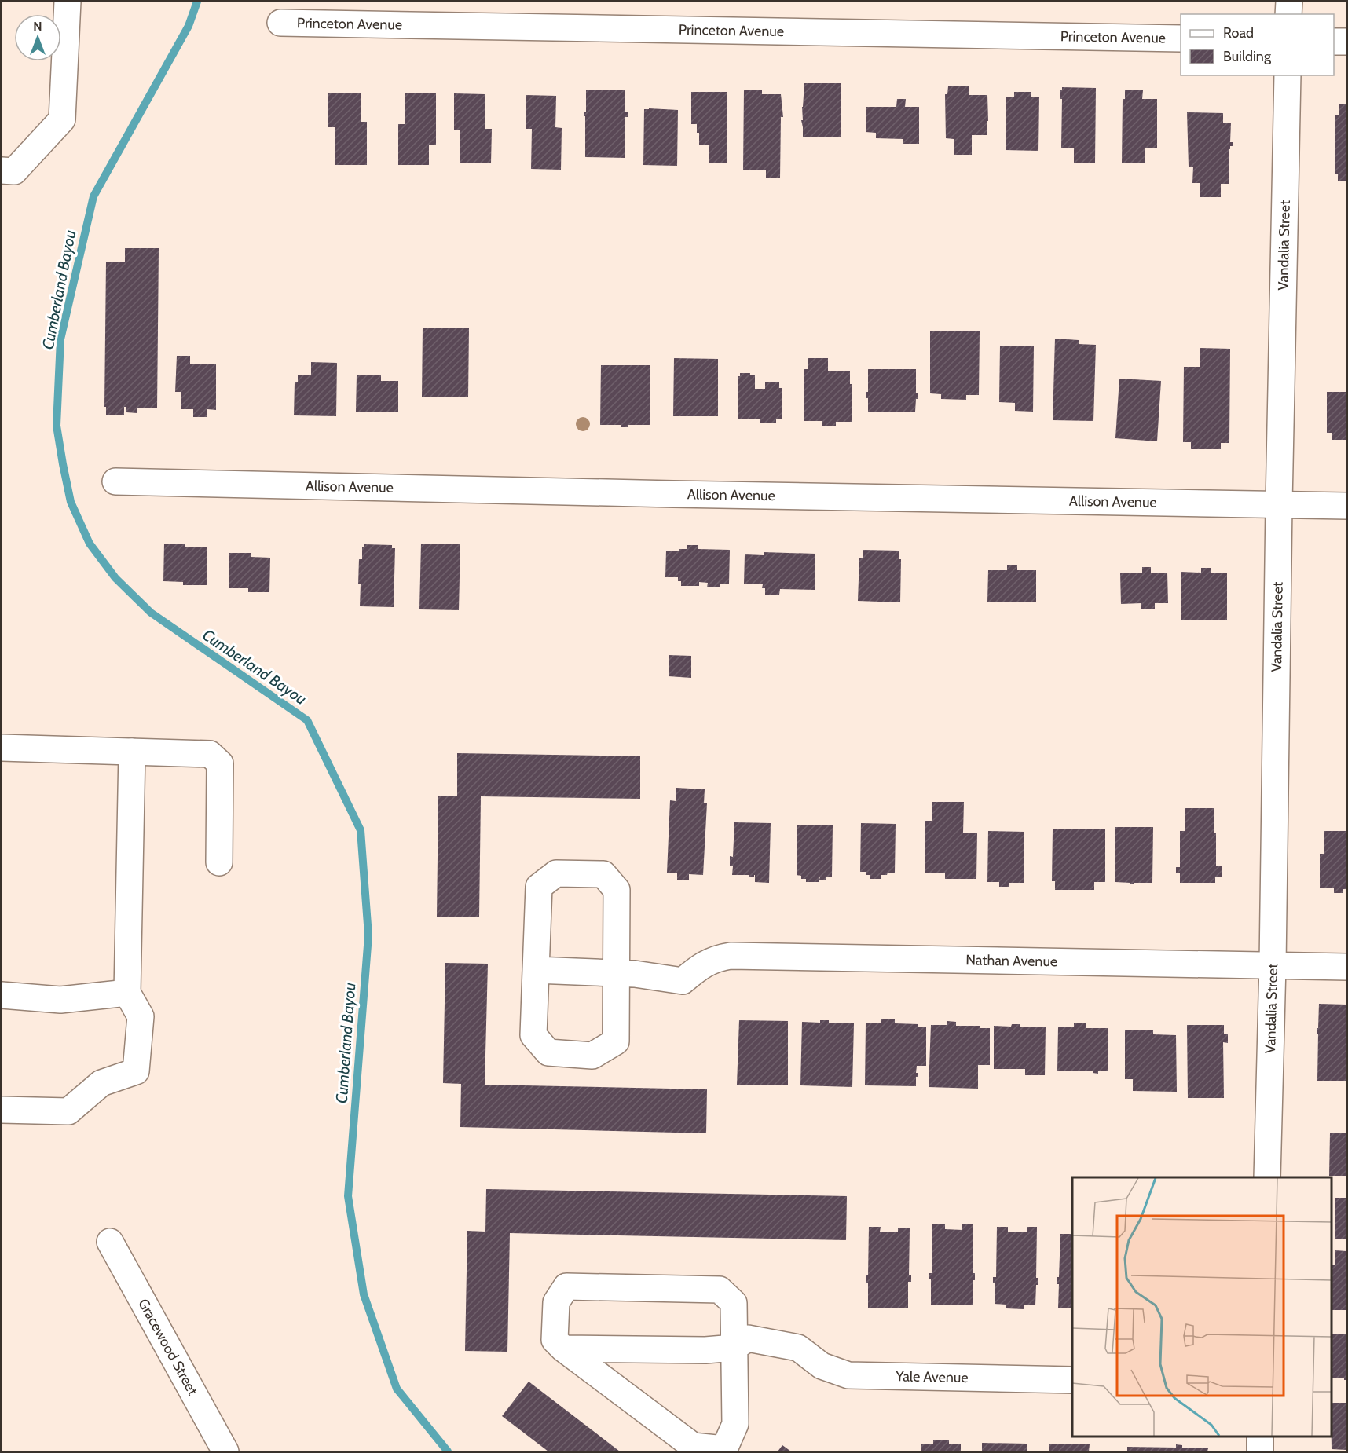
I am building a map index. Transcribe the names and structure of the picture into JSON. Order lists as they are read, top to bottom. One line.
{"streets":{"street":["Princeton Avenue","Vandalia Street","Allison Avenue","Nathan Avenue","Gracewood Street","Yale Avenue"]},"crossings":[["Vandalia Street","Allison Avenue"],["Vandalia Street","Nathan Avenue"]],"water":["Cumberland Bayou"],"legend":["Road","Building"],"north":"top"}
